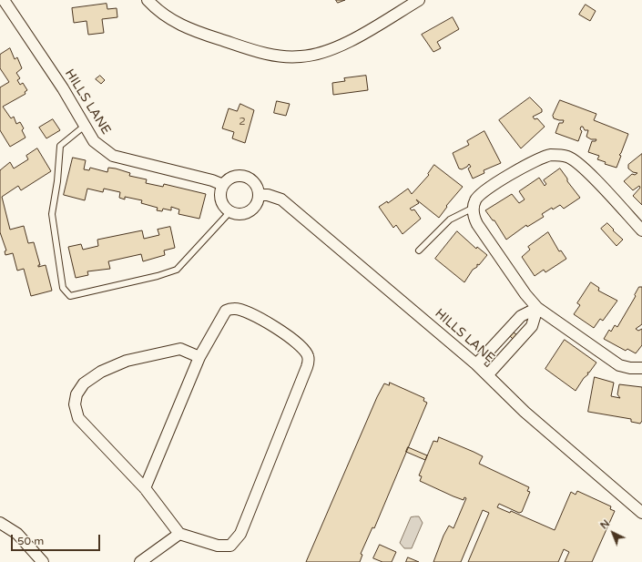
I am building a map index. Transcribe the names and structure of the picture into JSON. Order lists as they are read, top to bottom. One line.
{"streets":{"street":["HILLS LANE"]},"house_numbers":["2"],"scale_bar":"50 m","north":"top left"}
